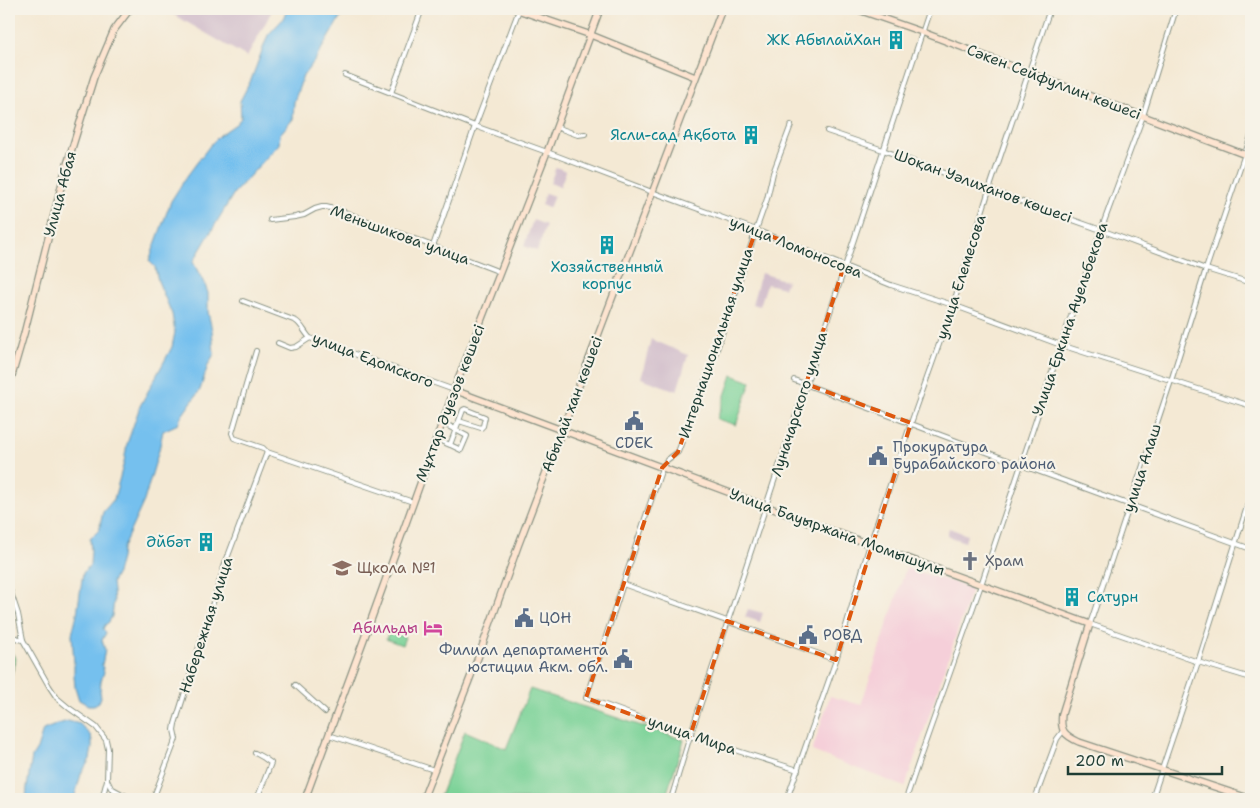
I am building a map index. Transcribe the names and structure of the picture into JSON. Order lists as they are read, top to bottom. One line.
{"streets":{"street":["Сәкен Сейфуллин көшесі","Шоқан Уәлиханов көшесі","Улица Абая","Меньшикова улица","улица Ломоносова","улица Елемесова","Улица Еркина Ауельбекова","Интернациональная улица","улица Едомского","Мұхтар Әуезов көшесі","Абылай хан көшесі","Луначарского улица","улица Алаш","Улица Бауыржана Момышулы","Набережная улица","улица Мира"]},"crossings":[["Сәкен Сейфуллин көшесі","улица Елемесова"],["Сәкен Сейфуллин көшесі","Улица Еркина Ауельбекова"],["Сәкен Сейфуллин көшесі","Луначарского улица"],["Сәкен Сейфуллин көшесі","улица Алаш"],["Шоқан Уәлиханов көшесі","улица Елемесова"],["Шоқан Уәлиханов көшесі","Улица Еркина Ауельбекова"],["Шоқан Уәлиханов көшесі","Луначарского улица"],["Шоқан Уәлиханов көшесі","улица Алаш"],["Меньшикова улица","Мұхтар Әуезов көшесі"],["улица Ломоносова","улица Елемесова"],["улица Ломоносова","Улица Еркина Ауельбекова"],["улица Ломоносова","Интернациональная улица"],["улица Ломоносова","Мұхтар Әуезов көшесі"],["улица Ломоносова","Абылай хан көшесі"],["улица Ломоносова","Луначарского улица"],["улица Ломоносова","улица Алаш"],["улица Елемесова","Улица Бауыржана Момышулы"],["улица Елемесова","улица Мира"],["Улица Еркина Ауельбекова","Улица Бауыржана Момышулы"],["Интернациональная улица","Улица Бауыржана Момышулы"],["Интернациональная улица","улица Мира"],["улица Едомского","Мұхтар Әуезов көшесі"],["улица Едомского","Улица Бауыржана Момышулы"],["Мұхтар Әуезов көшесі","Улица Бауыржана Момышулы"],["Абылай хан көшесі","Улица Бауыржана Момышулы"],["Луначарского улица","Улица Бауыржана Момышулы"],["Луначарского улица","улица Мира"],["улица Алаш","Улица Бауыржана Момышулы"]],"places":{"building":["ЖК АбылайХан","Ясли-сад Ақбота","Хозяйственный корпус","Әйбәт","Сатурн"],"public building":["CDEK","Прокуратура Бурабайского района","ЦОН","РОВД","Филиал департамента юстиции Акм. обл."],"church":["Храм"],"school or university":["Щкола №1"],"hotel":["Абильды"]},"scale_bar":"200 m"}
